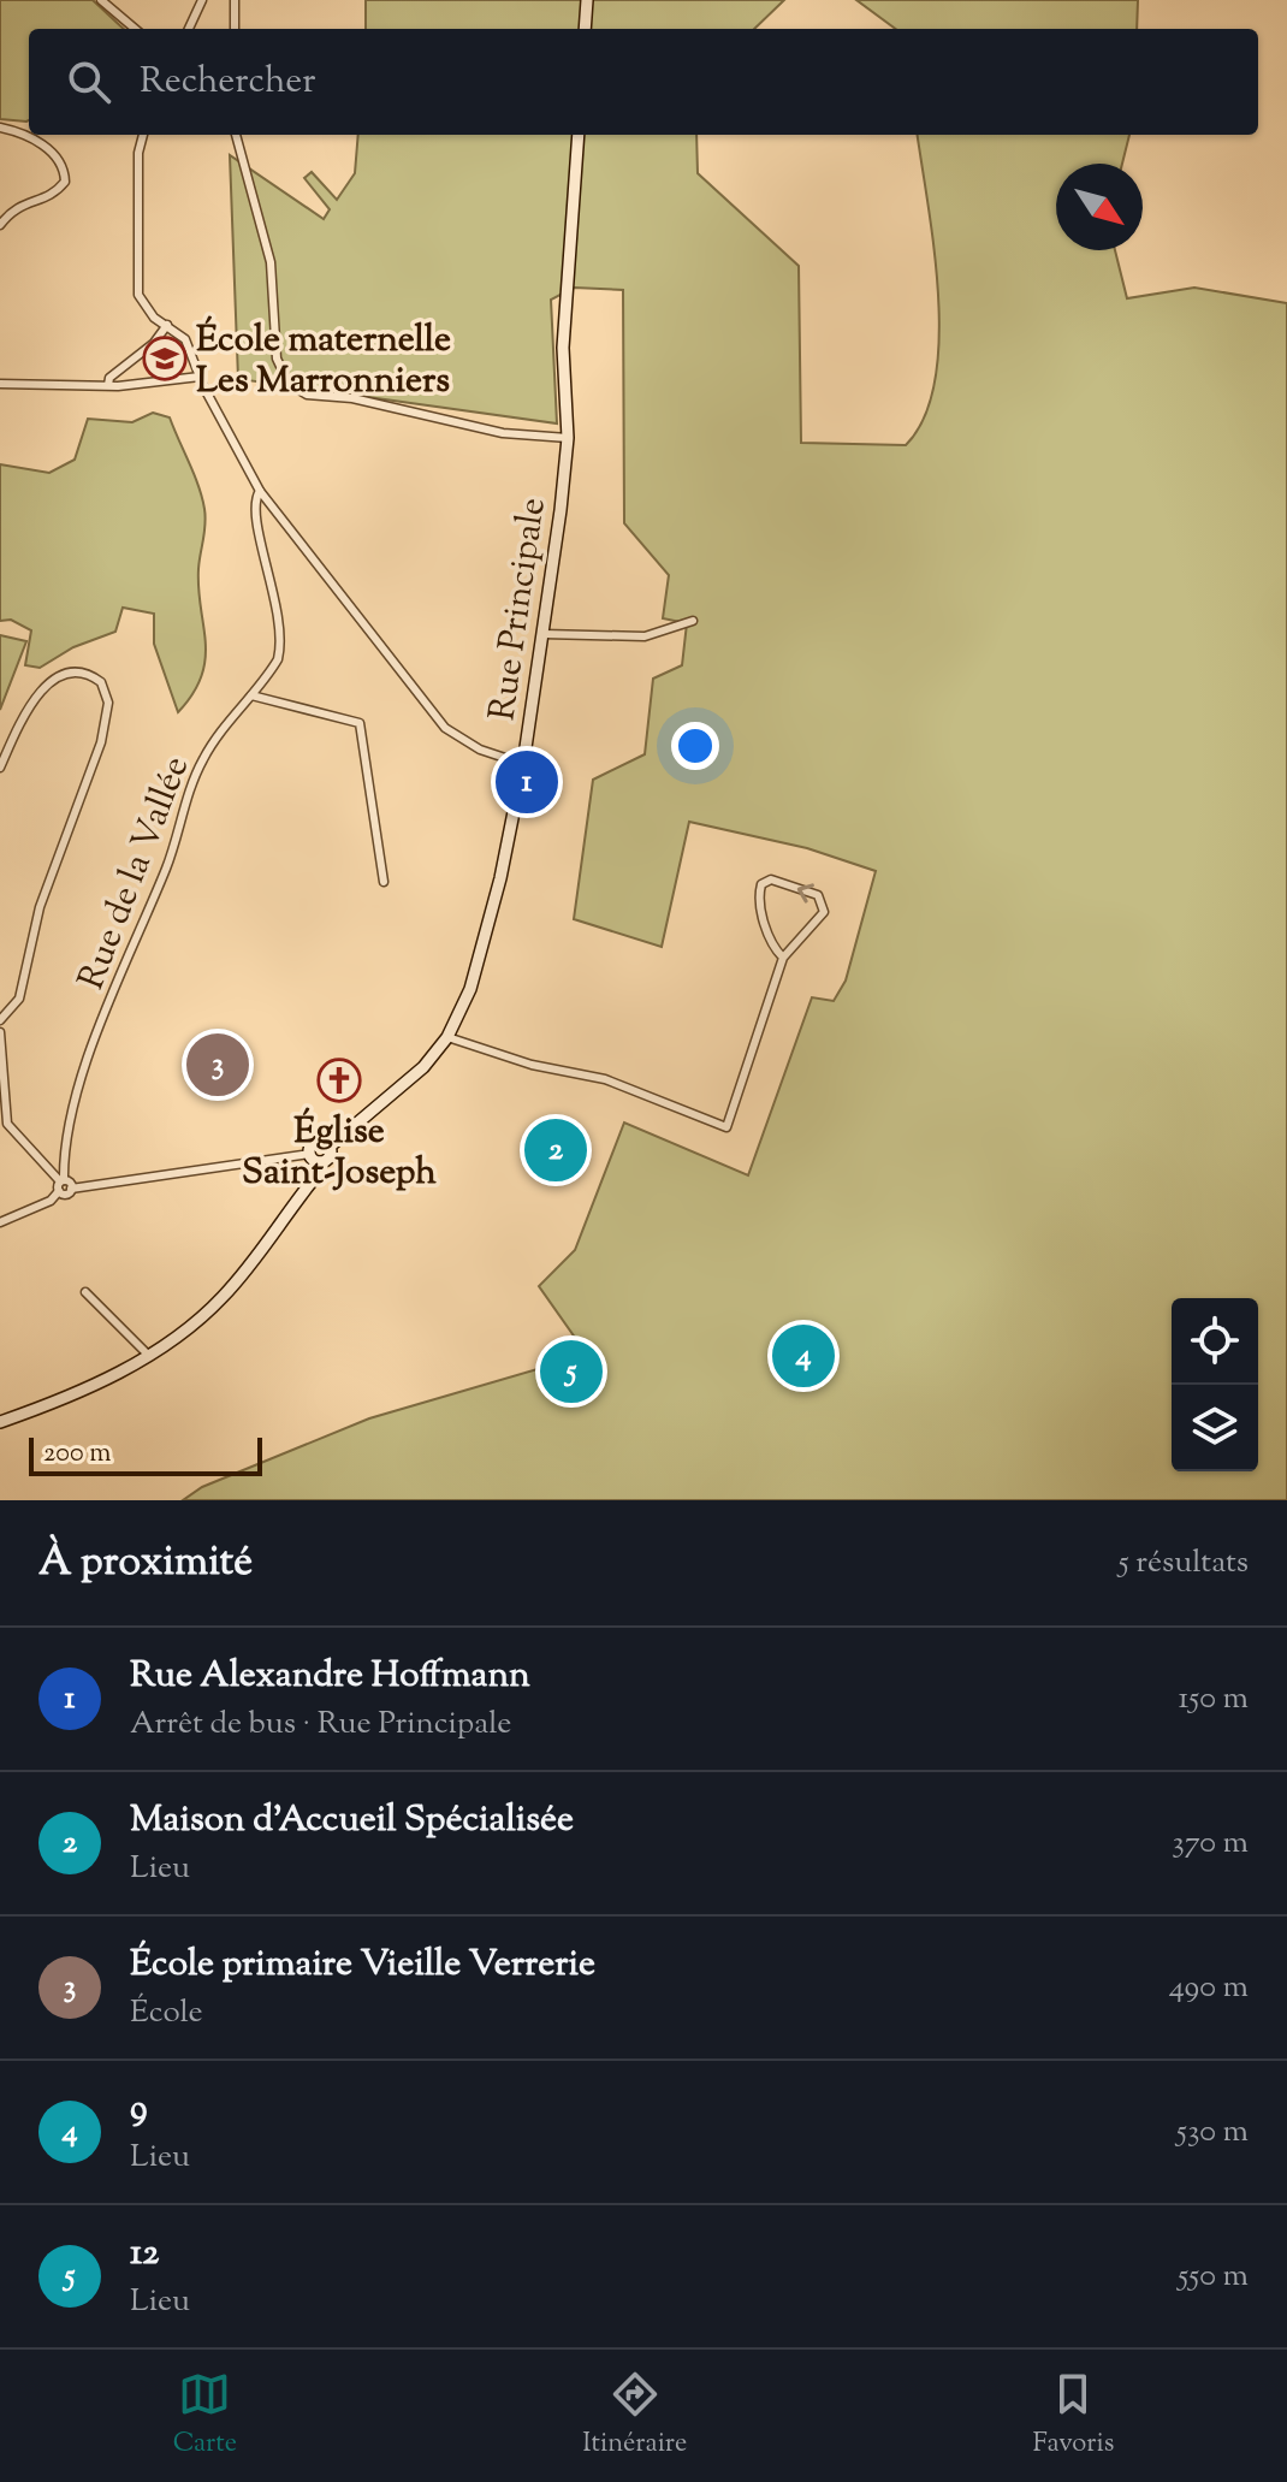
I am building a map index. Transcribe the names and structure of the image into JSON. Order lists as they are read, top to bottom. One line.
{"streets":{"street":["Rue Principale","Rue de la Vallée"]},"places":{"school or university":["École maternelle Les Marronniers"],"church":["Église Saint-Joseph"]},"scale_bar":"200 m","north":"bottom right","page":{"search":"Rechercher","pins":["1","3","2","4","5"],"scale":"200 m","heading":["À proximité","5 résultats"],"list":[{"mark":"1","name":"Rue Alexandre Hoffmann","note":"Arrêt de bus · Rue Principale","value":"150 m"},{"mark":"2","name":"Maison d'Accueil Spécialisée","note":"Lieu","value":"370 m"},{"mark":"3","name":"École primaire Vieille Verrerie","note":"École","value":"490 m"},{"mark":"4","name":"9","note":"Lieu","value":"530 m"},{"mark":"5","name":"12","note":"Lieu","value":"550 m"}],"nav":["Carte","Itinéraire","Favoris"]}}
